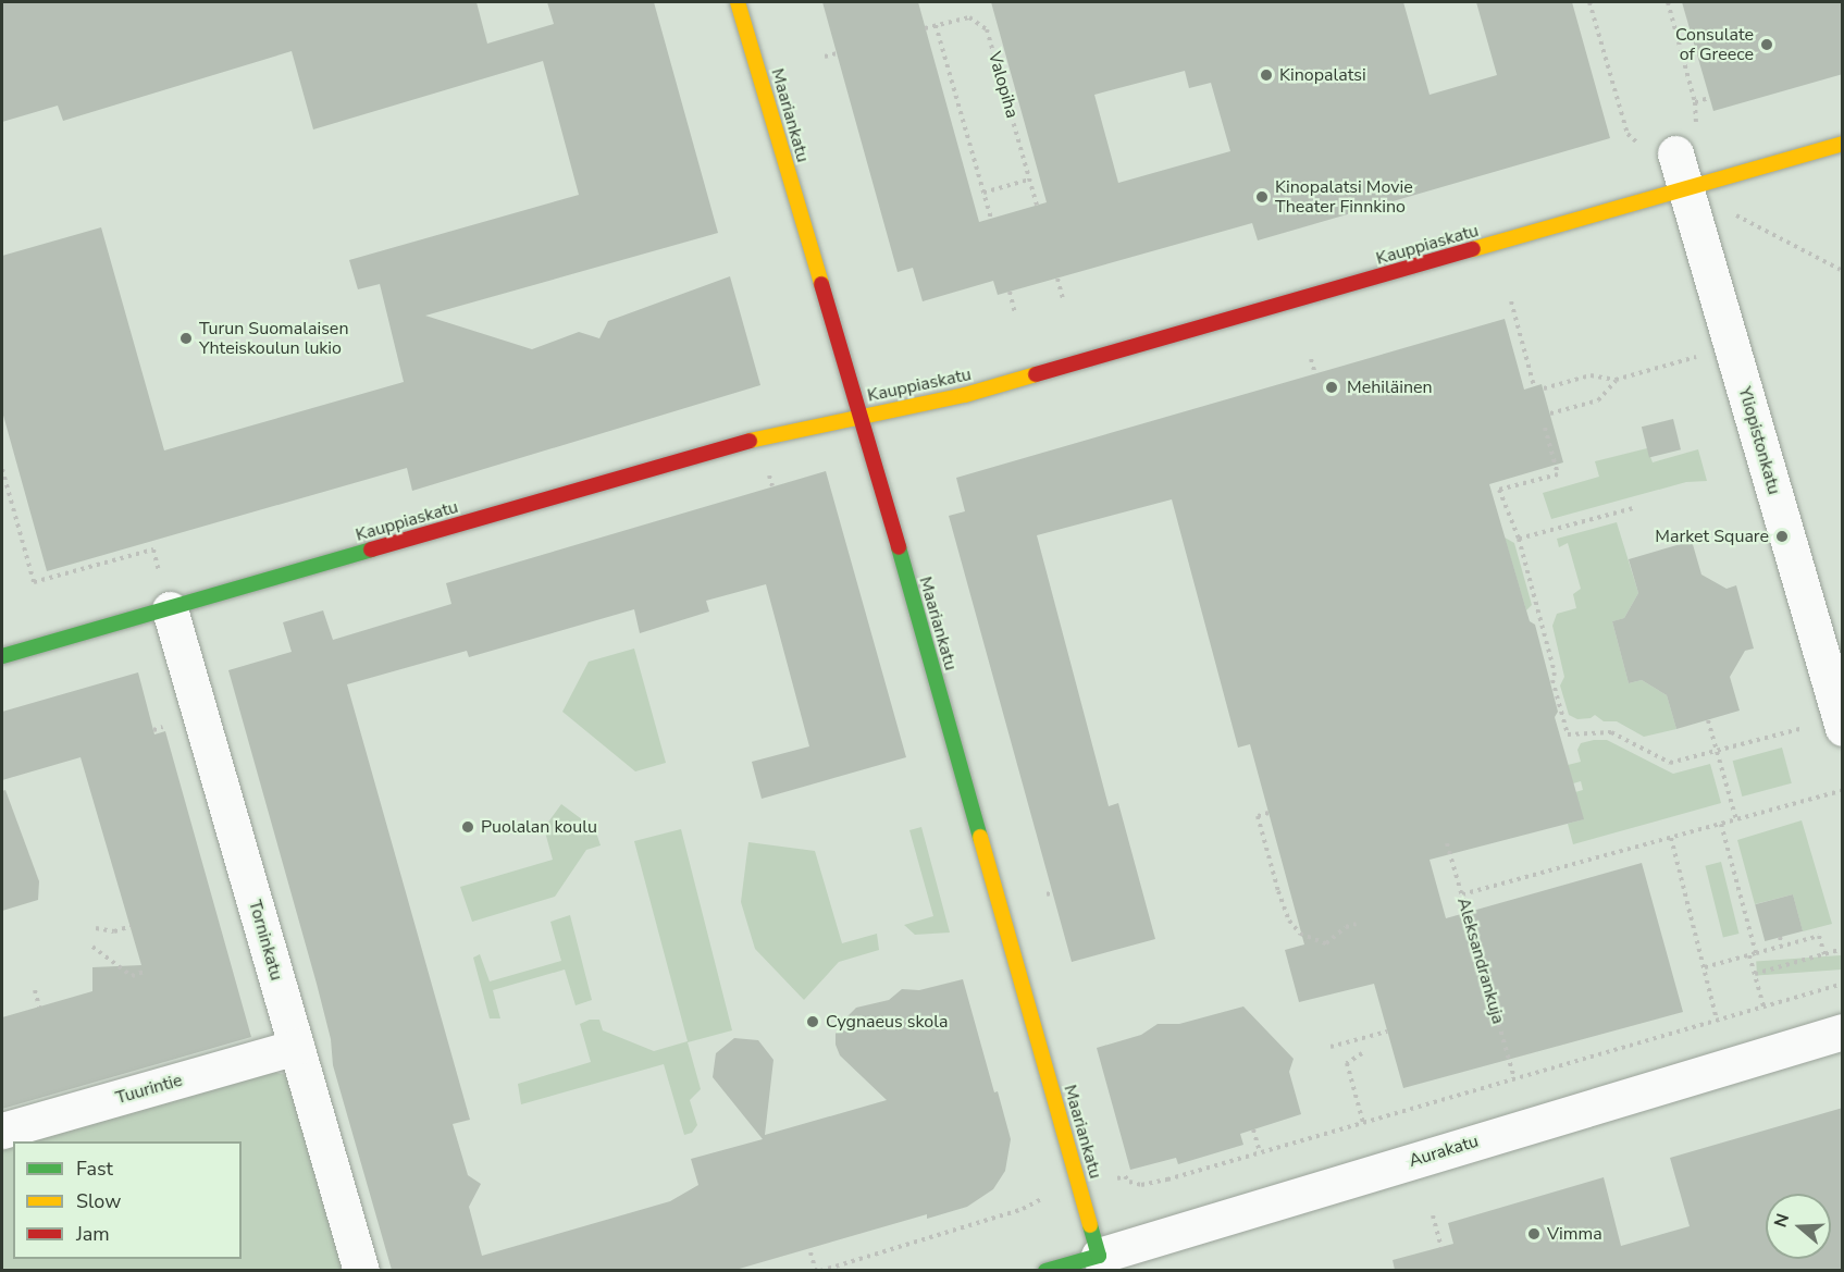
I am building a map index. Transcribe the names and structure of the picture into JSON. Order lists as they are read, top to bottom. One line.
{"streets":{"street":["Maariankatu","Kauppiaskatu","Yliopistonkatu","Torninkatu","Tuurintie","Aurakatu"],"path":["Valopiha","Aleksandrankuja"]},"crossings":[["Maariankatu","Kauppiaskatu"],["Maariankatu","Aurakatu"],["Kauppiaskatu","Yliopistonkatu"],["Kauppiaskatu","Torninkatu"],["Torninkatu","Tuurintie"]],"places":["Consulate of Greece","Kinopalatsi","Kinopalatsi Movie Theater Finnkino","Turun Suomalaisen Yhteiskoulun lukio","Mehiläinen","Market Square","Puolalan koulu","Cygnaeus skola","Vimma"],"legend":["Fast","Slow","Jam"],"north":"left"}
